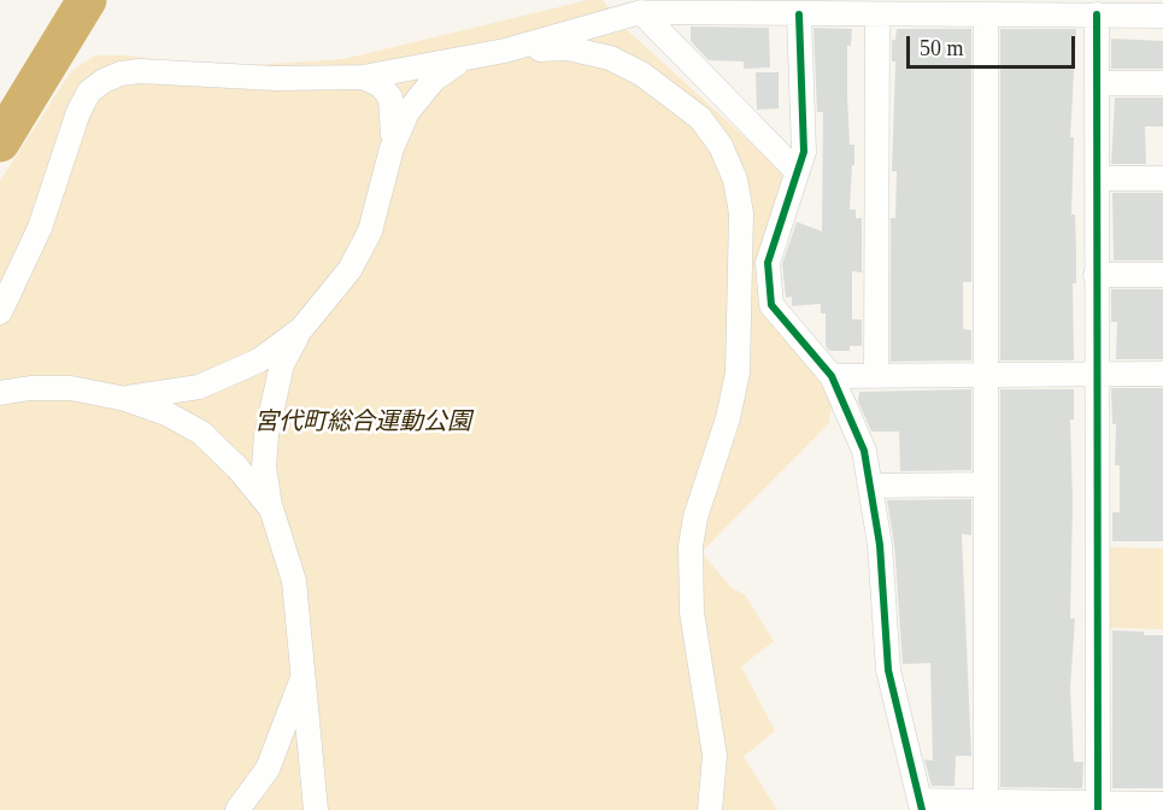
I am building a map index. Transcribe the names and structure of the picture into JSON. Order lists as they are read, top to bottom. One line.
{"parks":["宮代町総合運動公園"],"scale_bar":"50 m"}
